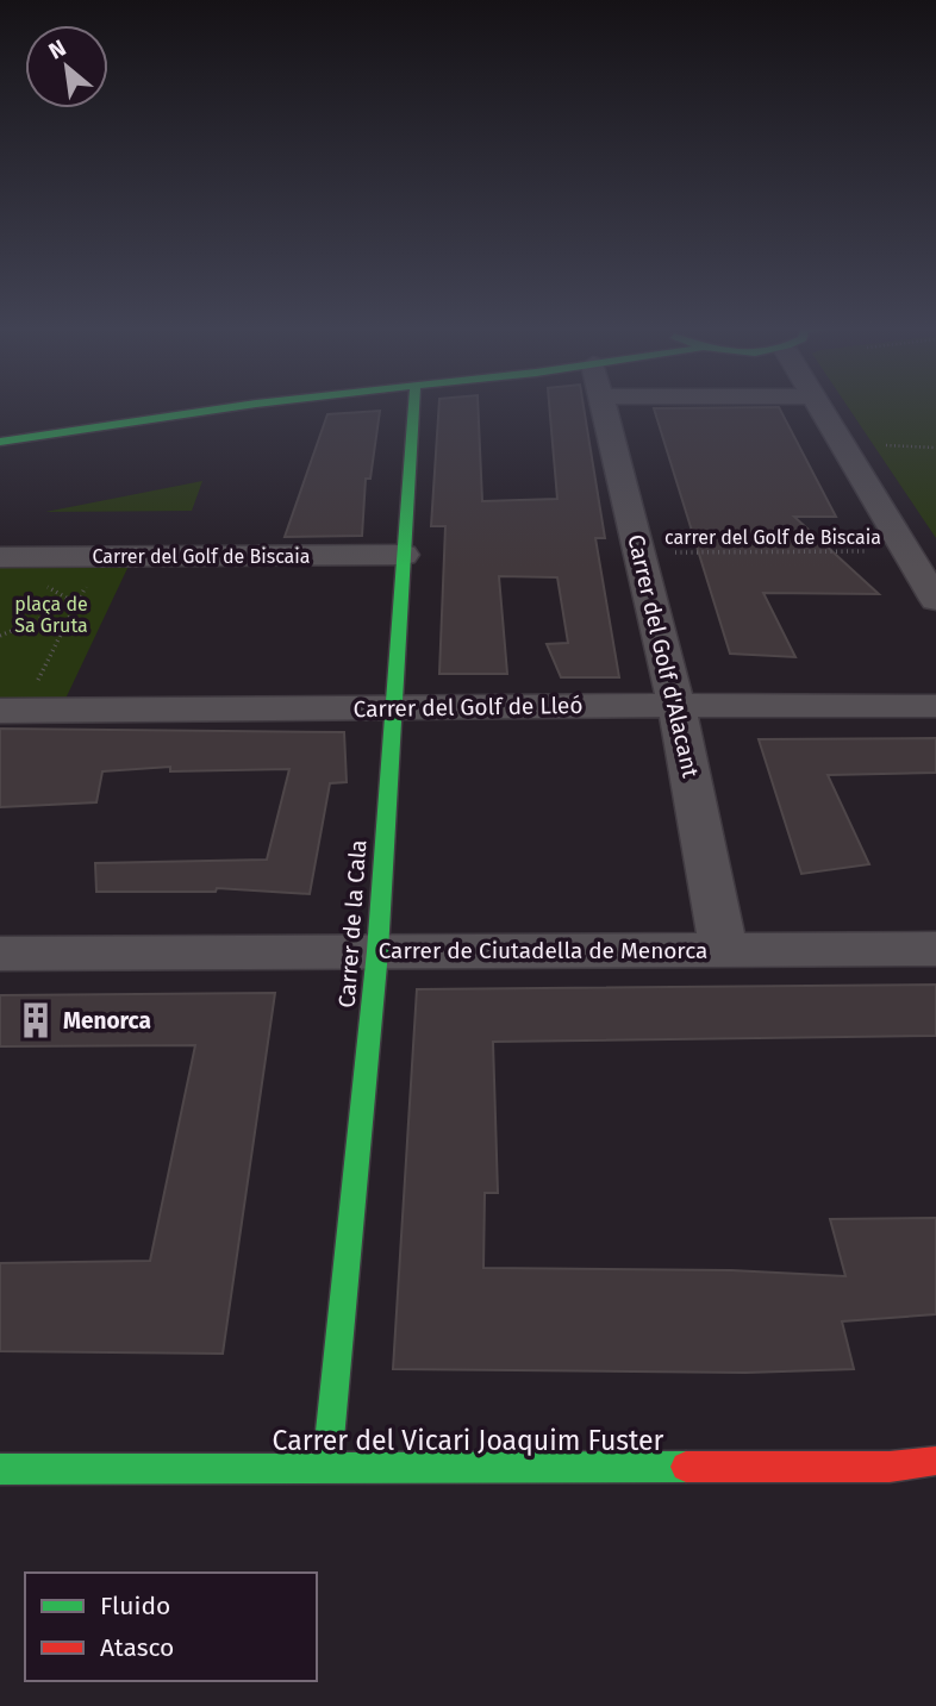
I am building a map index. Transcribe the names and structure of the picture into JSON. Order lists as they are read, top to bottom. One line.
{"streets":{"street":["Carrer del Golf de Biscaia","Carrer del Golf d'Alacant","Carrer del Golf de Lleó","Carrer de la Cala","Carrer de Ciutadella de Menorca","Carrer del Vicari Joaquim Fuster"],"path":["carrer del Golf de Biscaia"]},"crossings":[["carrer del Golf de Biscaia","Carrer del Golf d'Alacant"],["Carrer del Golf de Biscaia","Carrer de la Cala"],["Carrer del Golf d'Alacant","Carrer del Golf de Lleó"],["Carrer del Golf d'Alacant","Carrer de Ciutadella de Menorca"],["Carrer del Golf de Lleó","Carrer de la Cala"],["Carrer de la Cala","Carrer de Ciutadella de Menorca"],["Carrer de la Cala","Carrer del Vicari Joaquim Fuster"]],"parks":["plaça de Sa Gruta"],"places":{"building":["Menorca"]},"legend":["Fluido","Atasco"],"north":"top left"}
